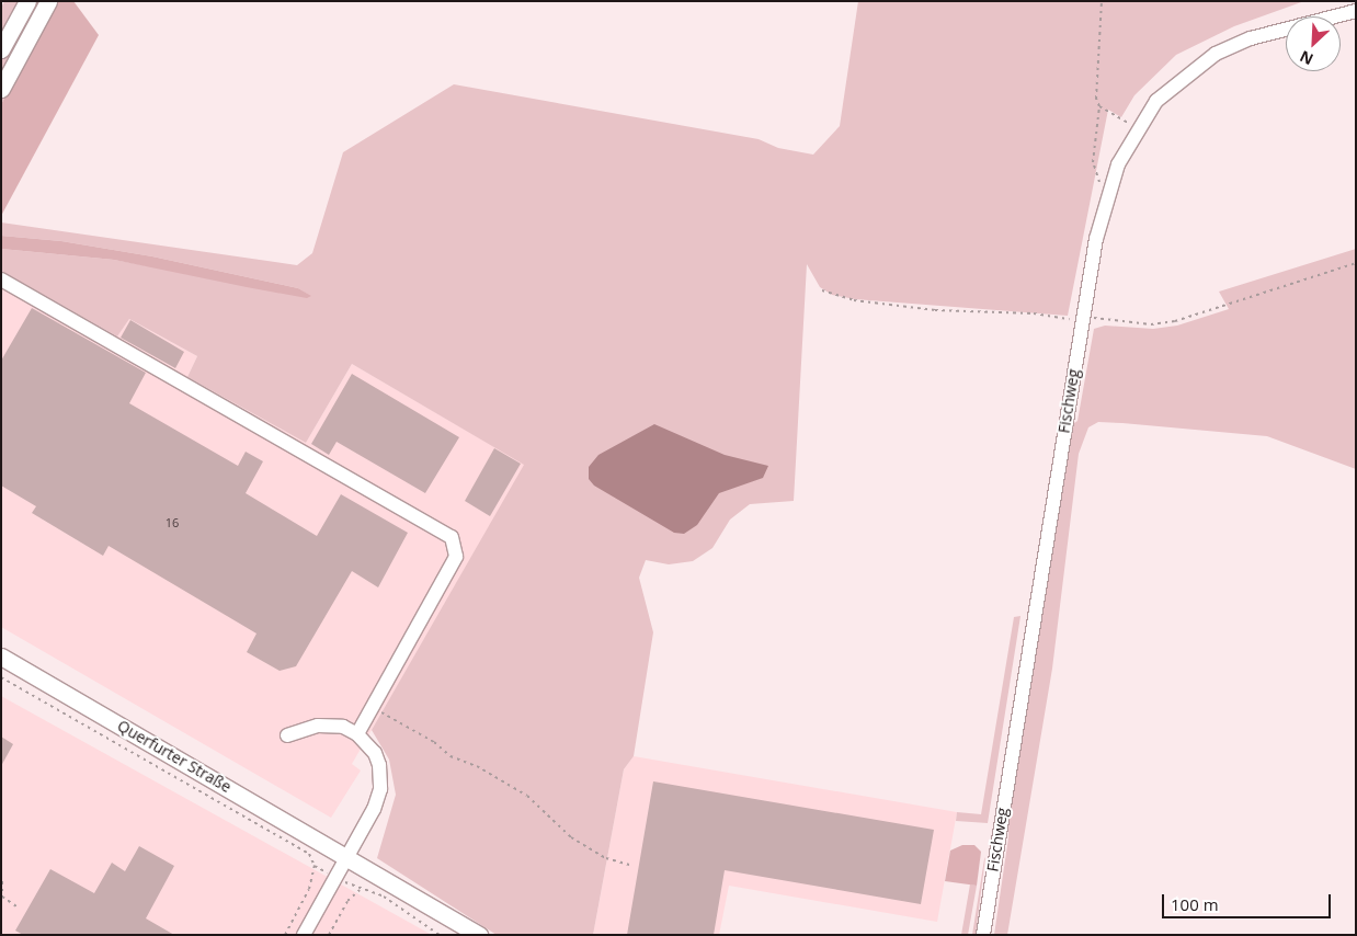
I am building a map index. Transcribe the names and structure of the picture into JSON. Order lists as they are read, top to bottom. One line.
{"streets":{"main road":["Querfurter Straße"],"street":["Fischweg"]},"house_numbers":["16"],"scale_bar":"100 m","north":"bottom left"}
